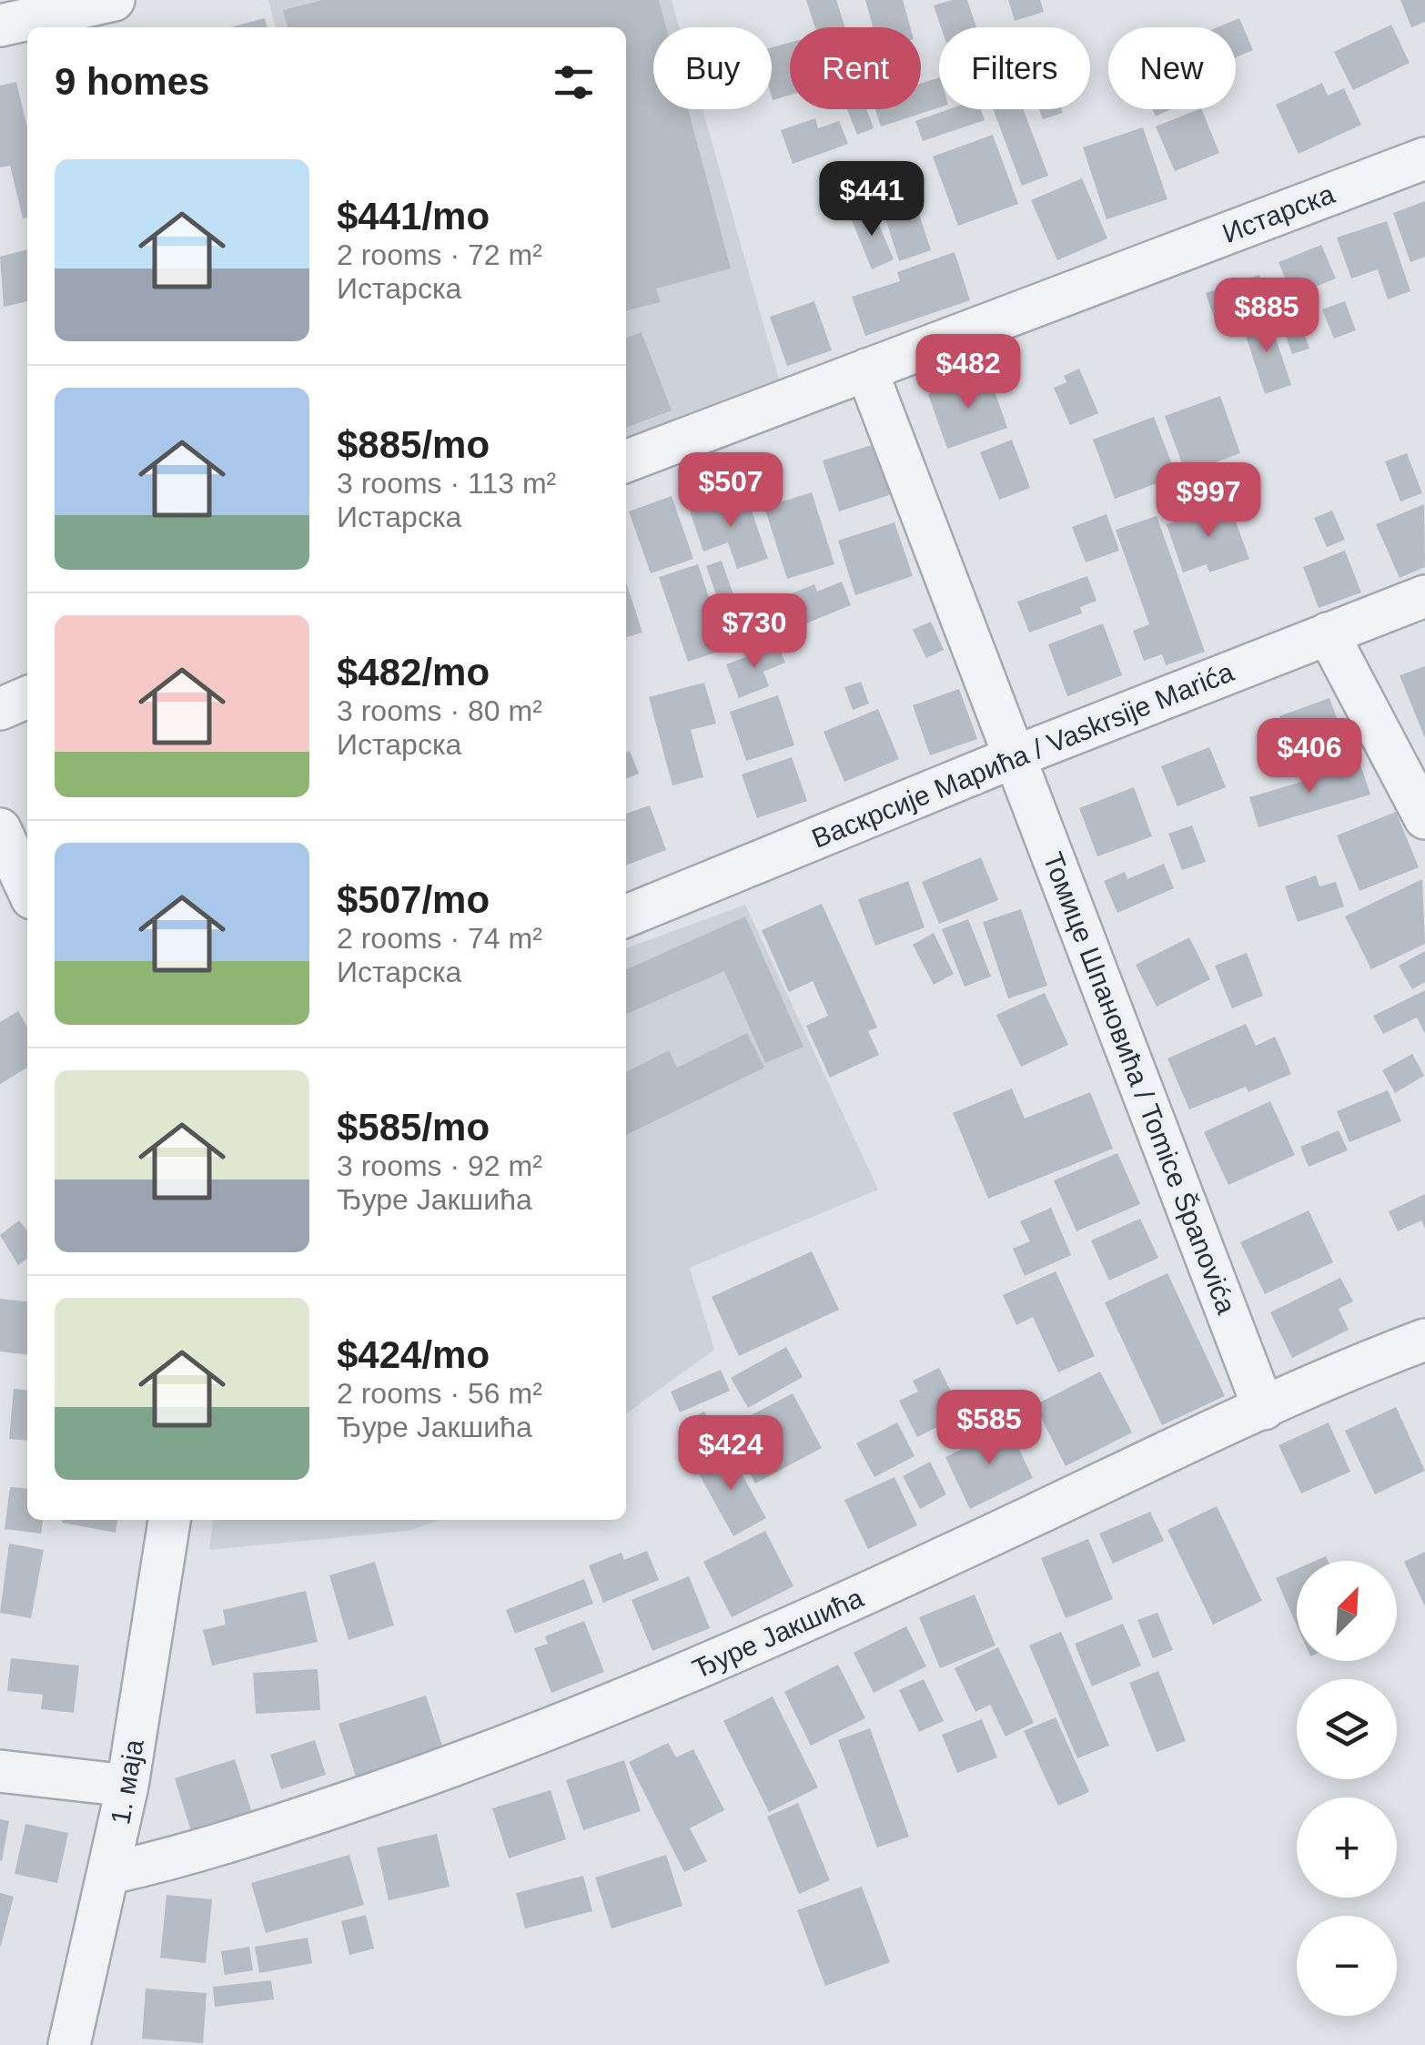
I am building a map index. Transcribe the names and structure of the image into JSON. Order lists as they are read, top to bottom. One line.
{"streets":{"street":["Истарска","Васкрсије Марића / Vaskrsije Marića","Томице Шпановића / Tomice Španovića","Ђуре Јакшића","1. маја"]},"crossings":[["Истарска","Томице Шпановића / Tomice Španovića"],["Васкрсије Марића / Vaskrsije Marića","Томице Шпановића / Tomice Španovića"],["Томице Шпановића / Tomice Španovića","Ђуре Јакшића"],["Ђуре Јакшића","1. маја"]],"north":"top right","page":{"chip":["Buy","Rent","Filters","New"],"heading":"9 homes","list":[{"name":"$441/mo","note":"2 rooms · 72 m² · Истарска"},{"name":"$885/mo","note":"3 rooms · 113 m² · Истарска"},{"name":"$482/mo","note":"3 rooms · 80 m² · Истарска"},{"name":"$507/mo","note":"2 rooms · 74 m² · Истарска"},{"name":"$585/mo","note":"3 rooms · 92 m² · Ђуре Јакшића"},{"name":"$424/mo","note":"2 rooms · 56 m² · Ђуре Јакшића"}],"price":["$441","$885","$482","$507","$997","$730","$406","$585","$424"],"map_buttons":["+","−"]}}
